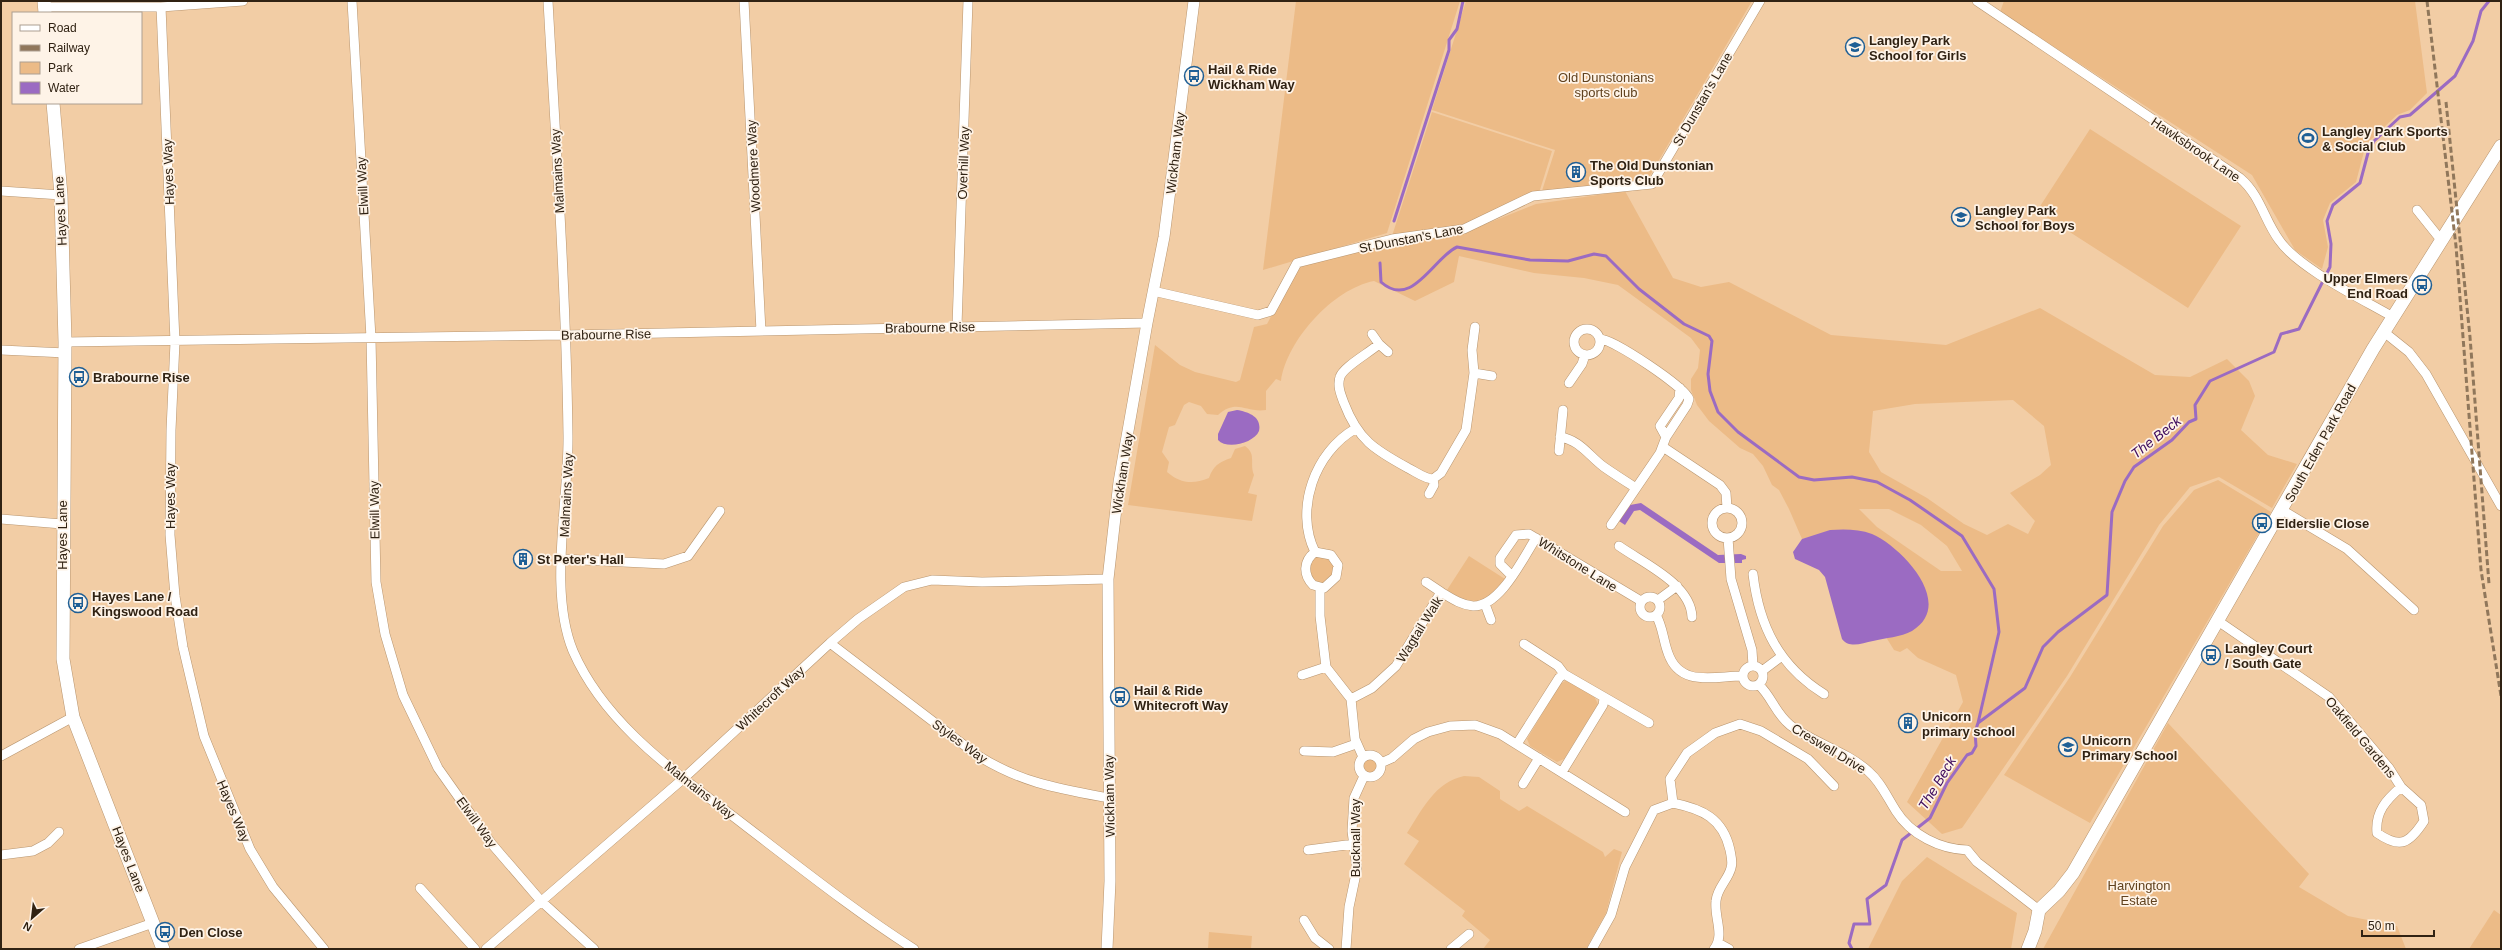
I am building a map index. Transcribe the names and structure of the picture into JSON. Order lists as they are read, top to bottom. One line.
{"streets":{"main road":["Hayes Lane","South Eden Park Road"],"street":["St Dunstan's Lane","Hawksbrook Lane","Wickham Way","Overhill Way","Woodmere Way","Malmains Way","Hayes Way","Elwill Way","Brabourne Rise","Whitstone Lane","Wagtail Walk","Whitecroft Way","Oakfield Gardens","Styles Way","Creswell Drive","Bucknall Way"]},"crossings":[["St Dunstan's Lane","Wickham Way"],["Hawksbrook Lane","South Eden Park Road"],["Wickham Way","Brabourne Rise"],["Wickham Way","Whitecroft Way"],["Wickham Way","Styles Way"],["Overhill Way","Brabourne Rise"],["Woodmere Way","Brabourne Rise"],["Malmains Way","Brabourne Rise"],["Malmains Way","Whitecroft Way"],["Hayes Way","Brabourne Rise"],["Elwill Way","Brabourne Rise"],["Elwill Way","Whitecroft Way"],["Hayes Lane","Brabourne Rise"],["South Eden Park Road","Oakfield Gardens"],["South Eden Park Road","Creswell Drive"],["Whitecroft Way","Styles Way"]],"water":["The Beck"],"parks":["Old Dunstonians sports club","Harvington Estate"],"places":{"school or university":["Langley Park School for Girls","Langley Park School for Boys","Unicorn Primary School"],"bus stop":["Hail & Ride Wickham Way","Upper Elmers End Road","Brabourne Rise","Elderslie Close","Hayes Lane / Kingswood Road","Langley Court / South Gate","Hail & Ride Whitecroft Way","Den Close"],"sports":["Langley Park Sports & Social Club"],"building":["The Old Dunstonian Sports Club","St Peter's Hall","Unicorn primary school"]},"legend":["Road","Railway","Park","Water"],"scale_bar":"50 m","north":"bottom left"}
